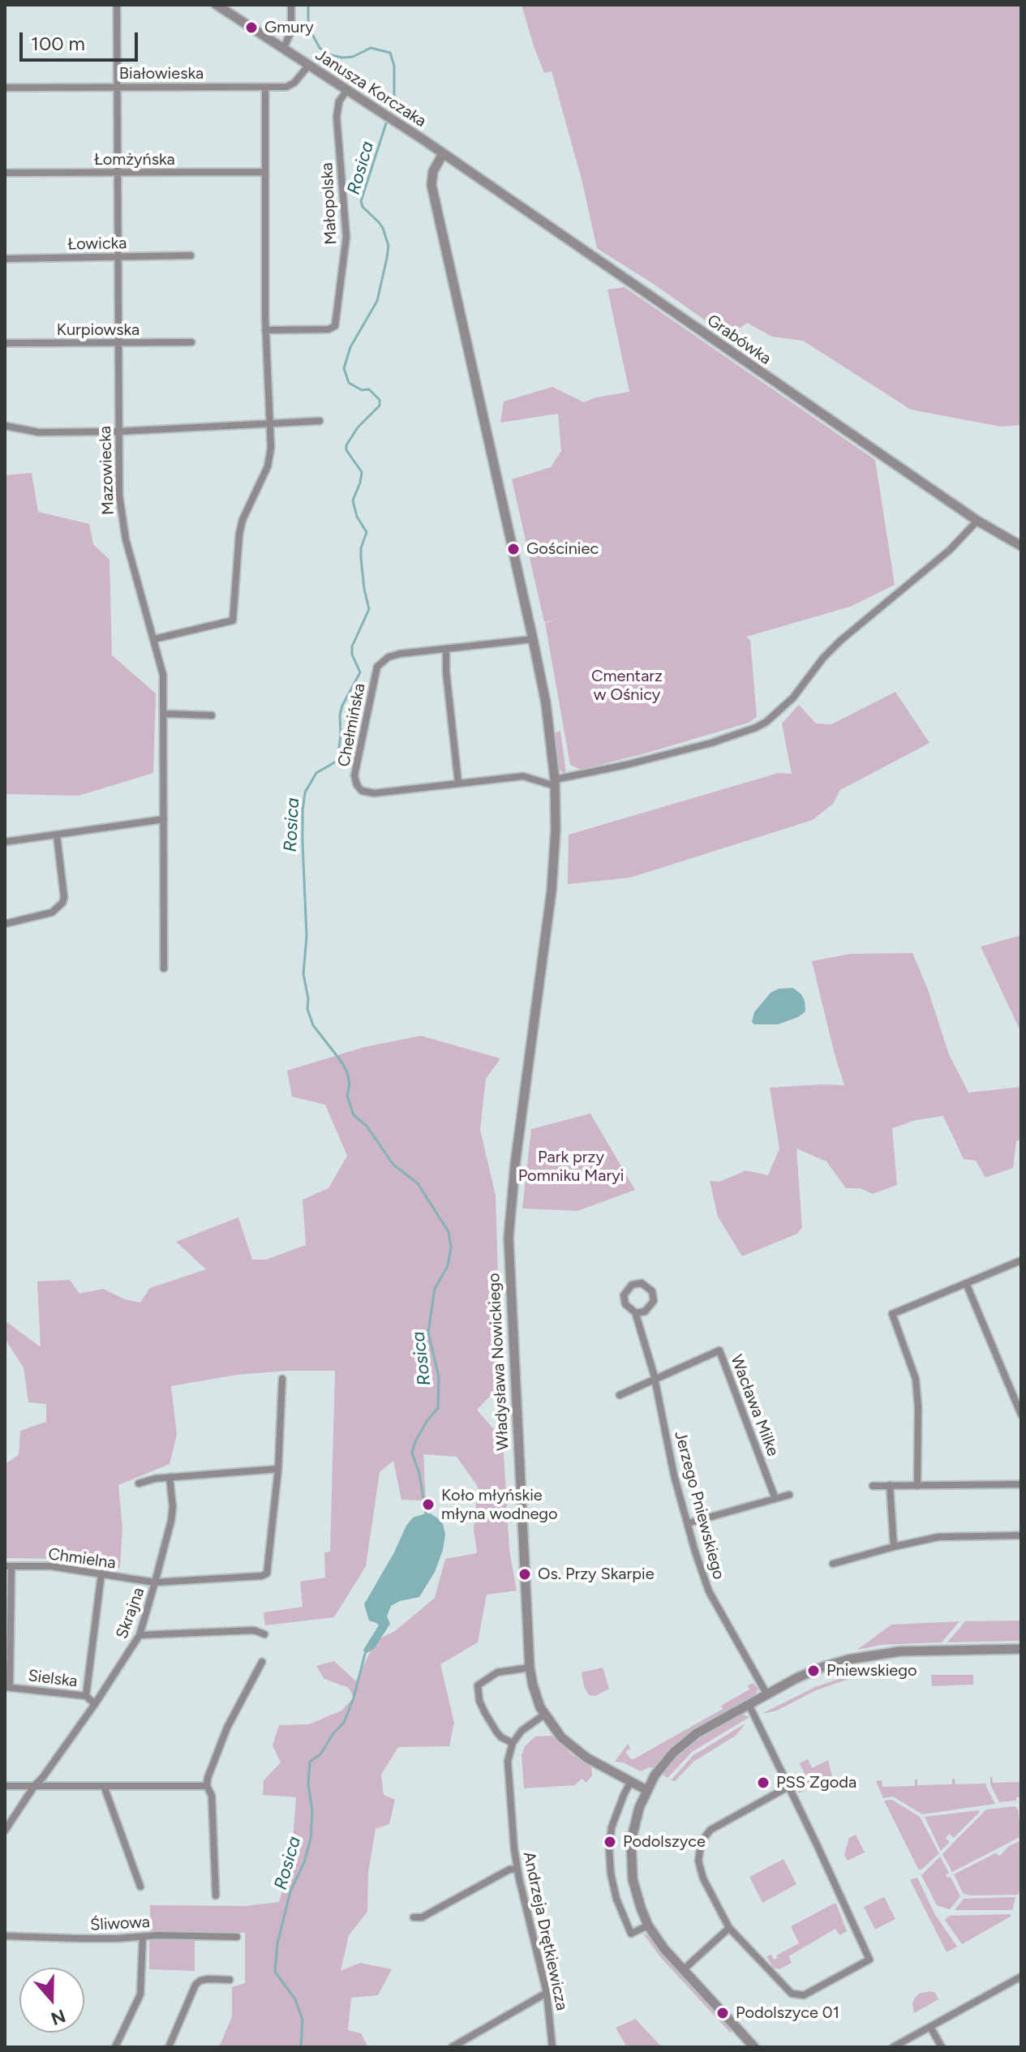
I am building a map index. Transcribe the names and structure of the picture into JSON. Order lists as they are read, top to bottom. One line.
{"streets":{"street":["Białowieska","Janusza Korczaka","Łomżyńska","Małopolska","Łowicka","Kurpiowska","Grabówka","Mazowiecka","Chełmińska","Władysława Nowickiego","Wacława Milke","Jerzego Pniewskiego","Chmielna","Skrajna","Sielska","Śliwowa","Andrzeja Drętkiewicza"]},"crossings":[["Białowieska","Janusza Korczaka"],["Białowieska","Mazowiecka"],["Janusza Korczaka","Małopolska"],["Janusza Korczaka","Grabówka"],["Łomżyńska","Mazowiecka"],["Łowicka","Mazowiecka"],["Kurpiowska","Mazowiecka"],["Chełmińska","Władysława Nowickiego"],["Wacława Milke","Jerzego Pniewskiego"],["Chmielna","Skrajna"],["Skrajna","Sielska"]],"water":["Rosica"],"parks":["Cmentarz w Ośnicy","Park przy Pomniku Maryi"],"places":["Gmury","Gościniec","Koło młyńskie młyna wodnego","Os. Przy Skarpie","Pniewskiego","PSS Zgoda","Podolszyce","Podolszyce 01"],"scale_bar":"100 m","north":"bottom"}
